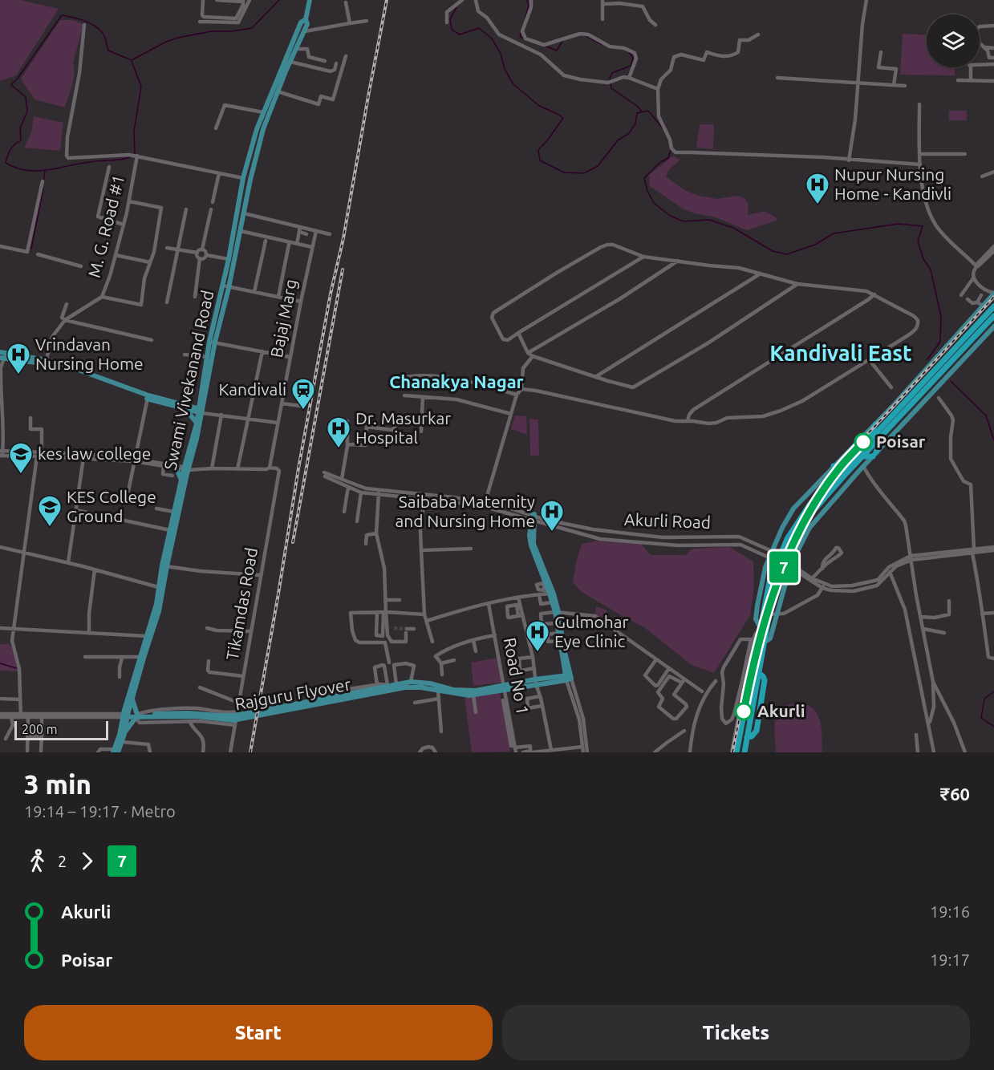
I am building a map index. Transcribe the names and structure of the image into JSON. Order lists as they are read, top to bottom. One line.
{"streets":{"main road":["Swami Vivekanand Road","Rajguru Flyover"],"street":["M. G. Road #1","Bajaj Marg","Akurli Road","Tikamdas Road","Road No 1"]},"crossings":[["Bajaj Marg","Tikamdas Road"],["Swami Vivekanand Road","Rajguru Flyover"]],"districts":["Kandivali East","Chanakya Nagar"],"places":{"hospital":["Nupur Nursing Home - Kandivli","Vrindavan Nursing Home","Dr. Masurkar Hospital","Saibaba Maternity and Nursing Home","Gulmohar Eye Clinic"],"station":["Kandivali"],"other":["Poisar","Akurli"],"school or university":["kes law college","KES College Ground"]},"lines":["metro line 7"],"scale_bar":"200 m","page":{"on_map":"7","scale":"200 m","heading":["3 min","19:14 – 19:17 · Metro","₹60"],"legs":["2","7"],"list":[{"name":"Akurli","value":"19:16"},{"name":"Poisar","value":"19:17"}],"buttons":["Start","Tickets"]}}
